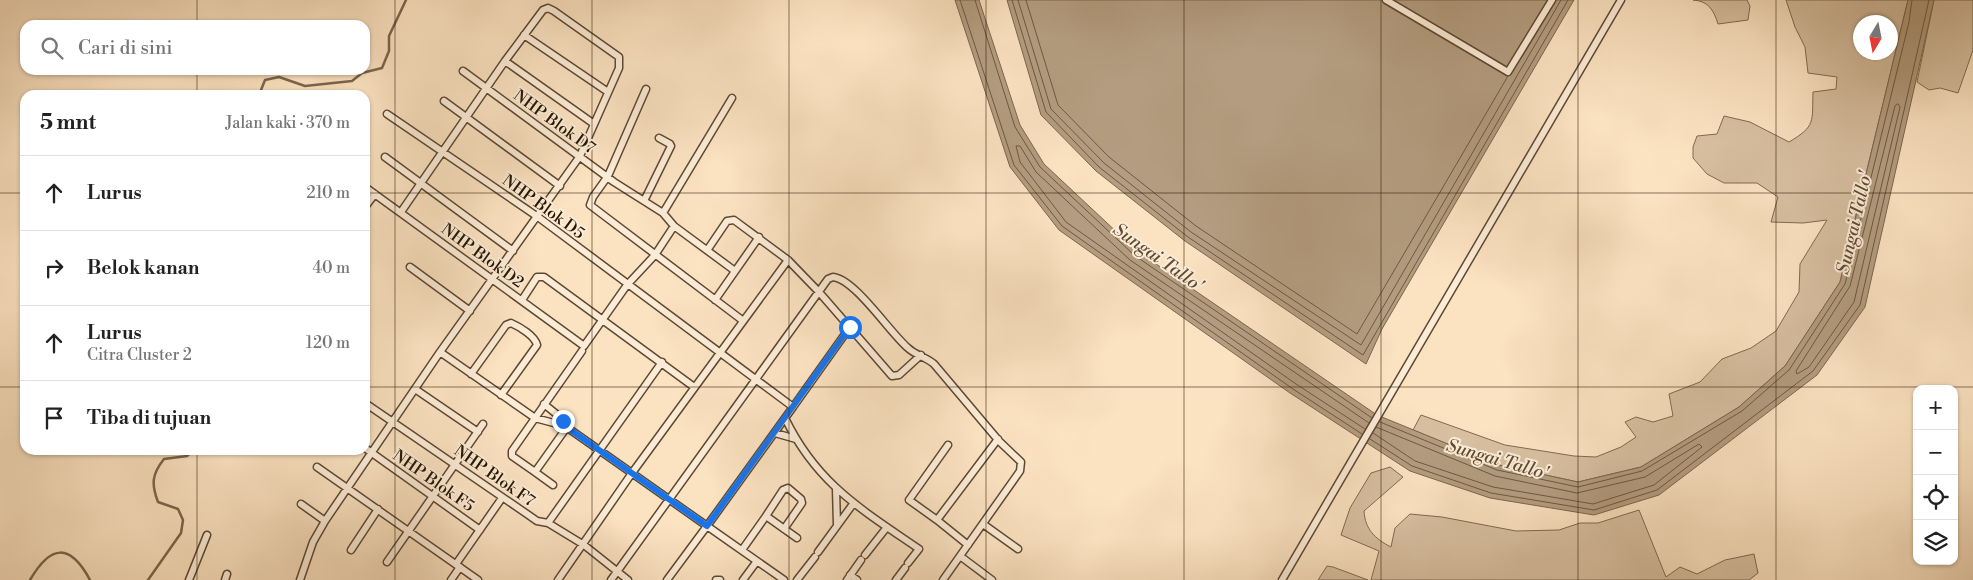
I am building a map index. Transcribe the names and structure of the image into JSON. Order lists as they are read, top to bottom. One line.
{"streets":{"street":["NHP Blok D7","NHP Blok D5","NHP Blok D2","NHP Blok F7","NHP Blok F5"]},"water":["Sungai Tallo'"],"north":"bottom","page":{"search":"Cari di sini","heading":["5 mnt","Jalan kaki · 370 m"],"list":[["Lurus","210 m"],["Belok kanan","40 m"],["Lurus","Citra Cluster 2","120 m"],"Tiba di tujuan"],"map_buttons":["+","−"]}}
